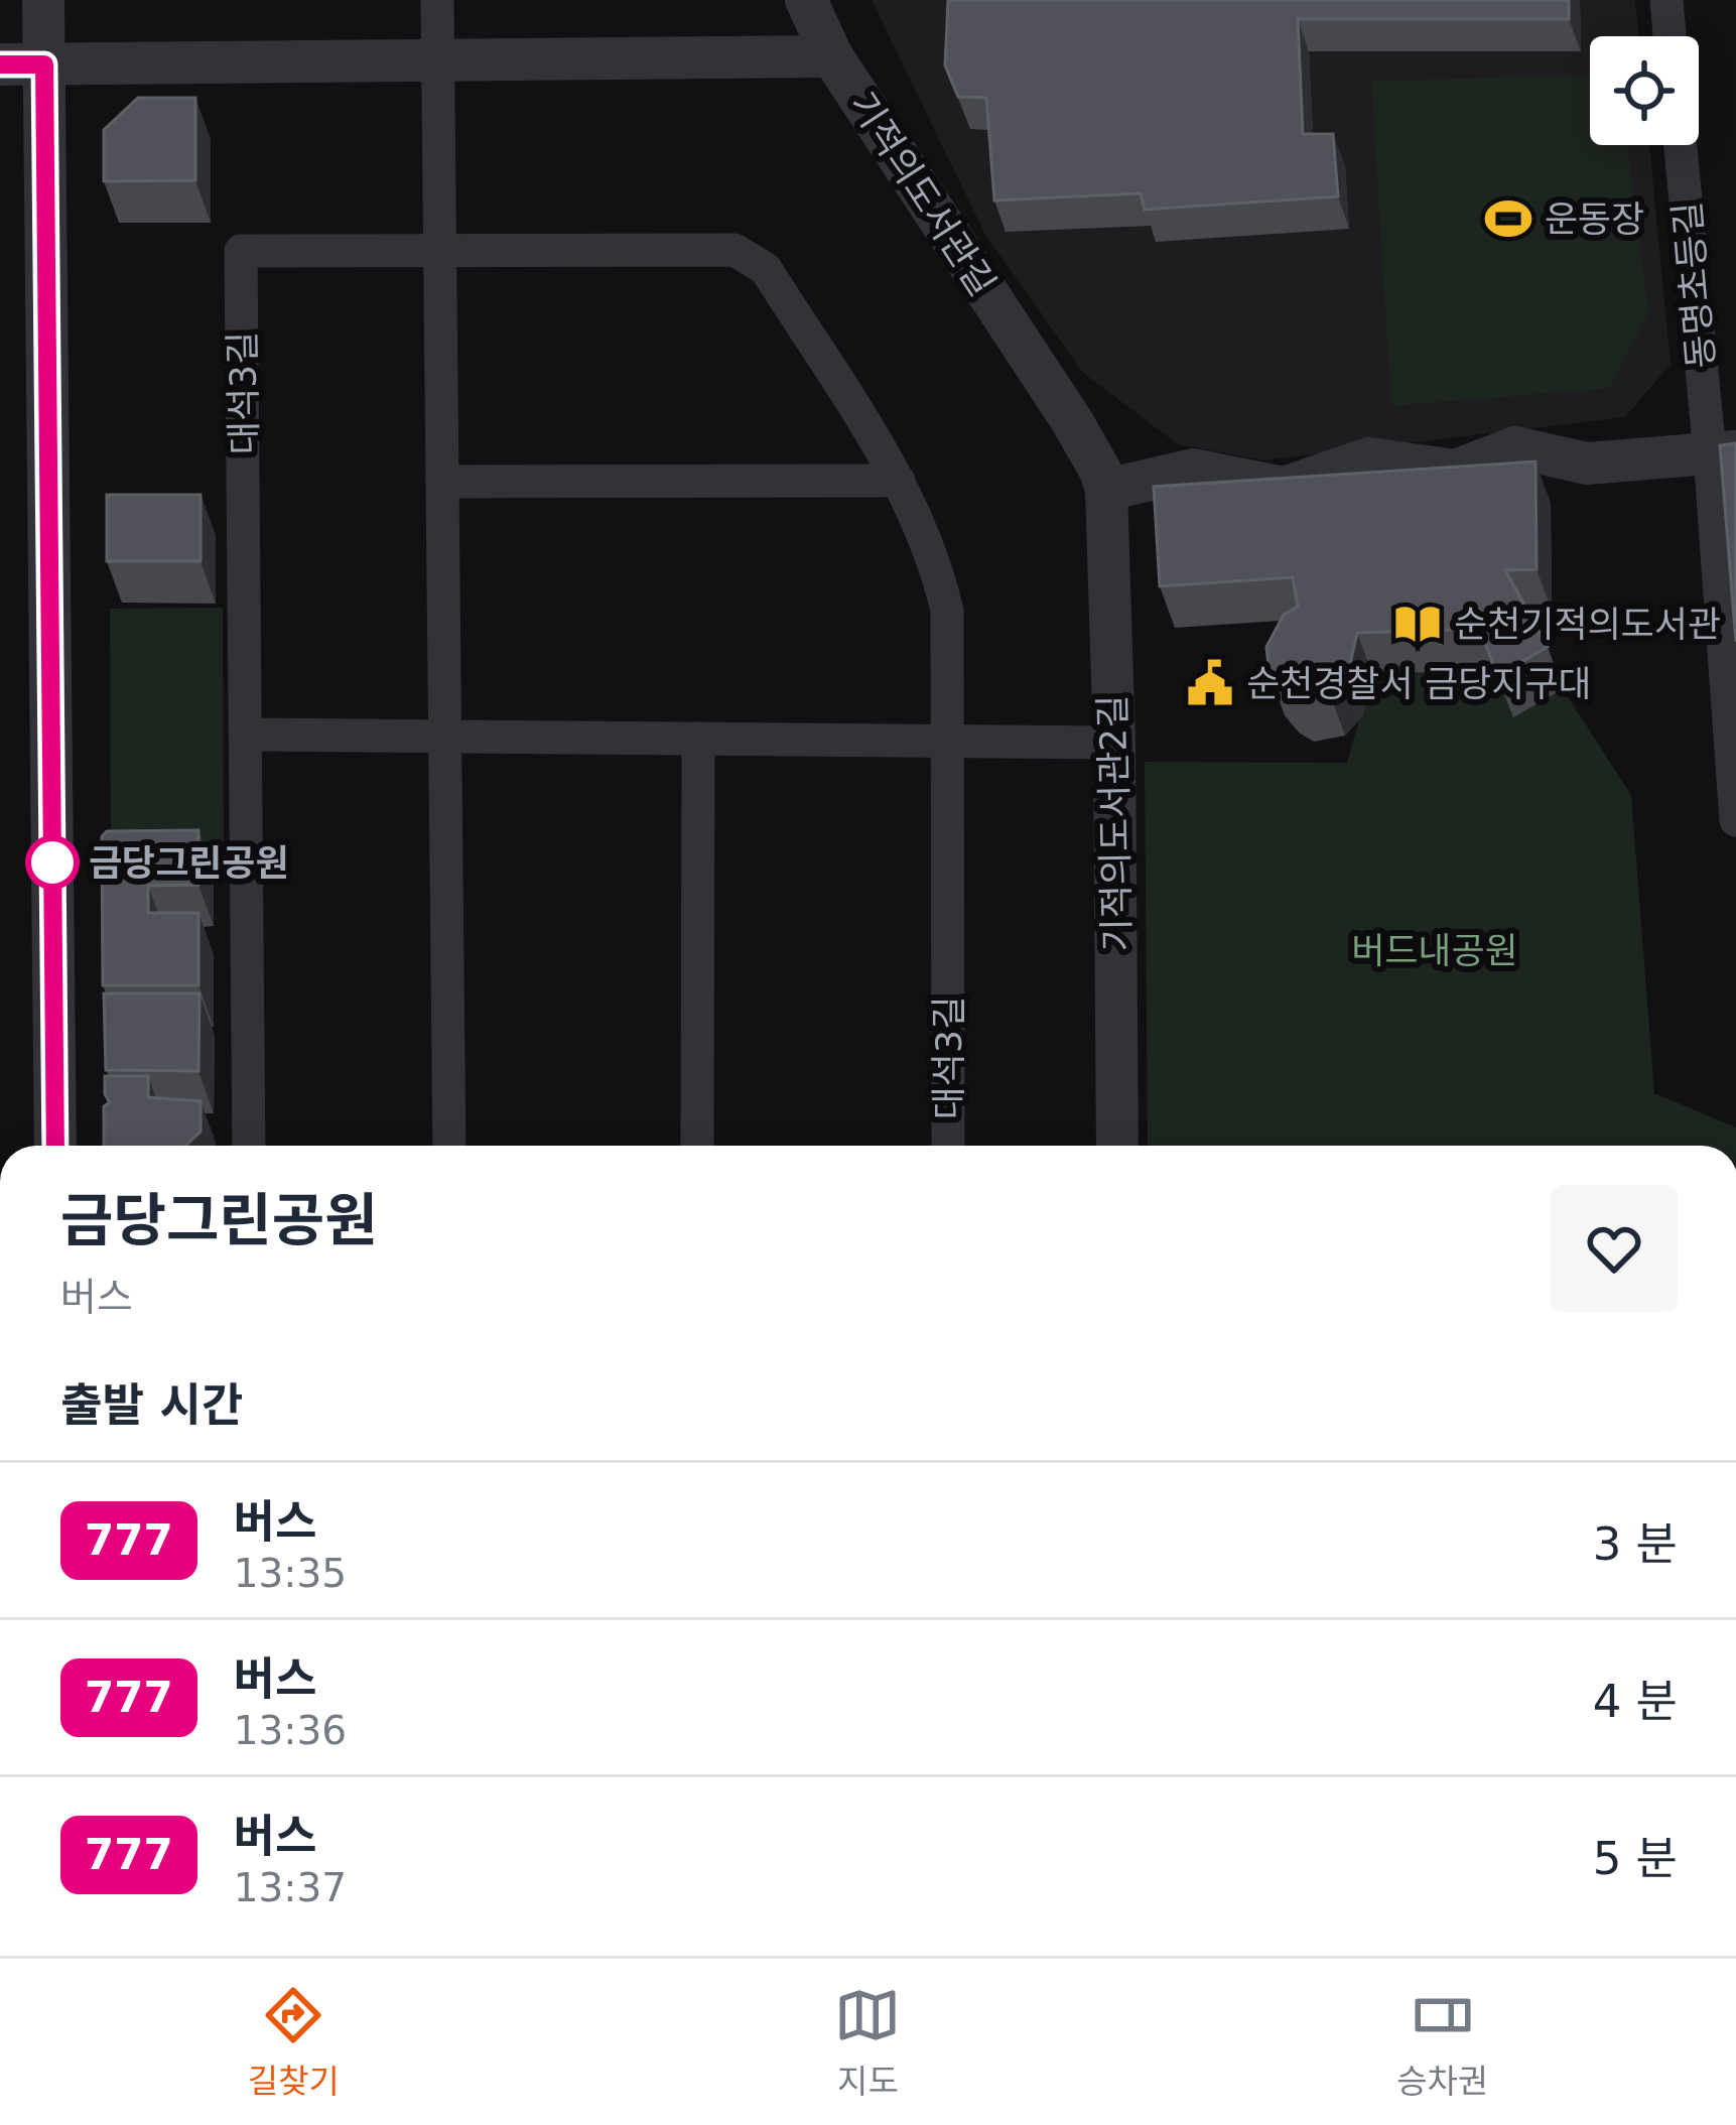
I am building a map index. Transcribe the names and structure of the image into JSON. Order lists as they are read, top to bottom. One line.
{"streets":{"street":["기적의도서관길","동명초등길","대석3길","기적의도서관2길"]},"crossings":[["기적의도서관길","기적의도서관2길"]],"parks":["버드내공원"],"places":{"sports":["운동장"],"library":["순천기적의도서관"],"public building":["순천경찰서 금당지구대"],"other":["금당그린공원"]},"lines":["bus line 777"],"page":{"heading":[["금당그린공원","버스"],"출발 시간"],"list":[{"mark":"777","name":"버스","note":"13:35","value":"3 분"},{"mark":"777","name":"버스","note":"13:36","value":"4 분"},{"mark":"777","name":"버스","note":"13:37","value":"5 분"}],"tabs":["길찾기","지도","승차권"]}}
